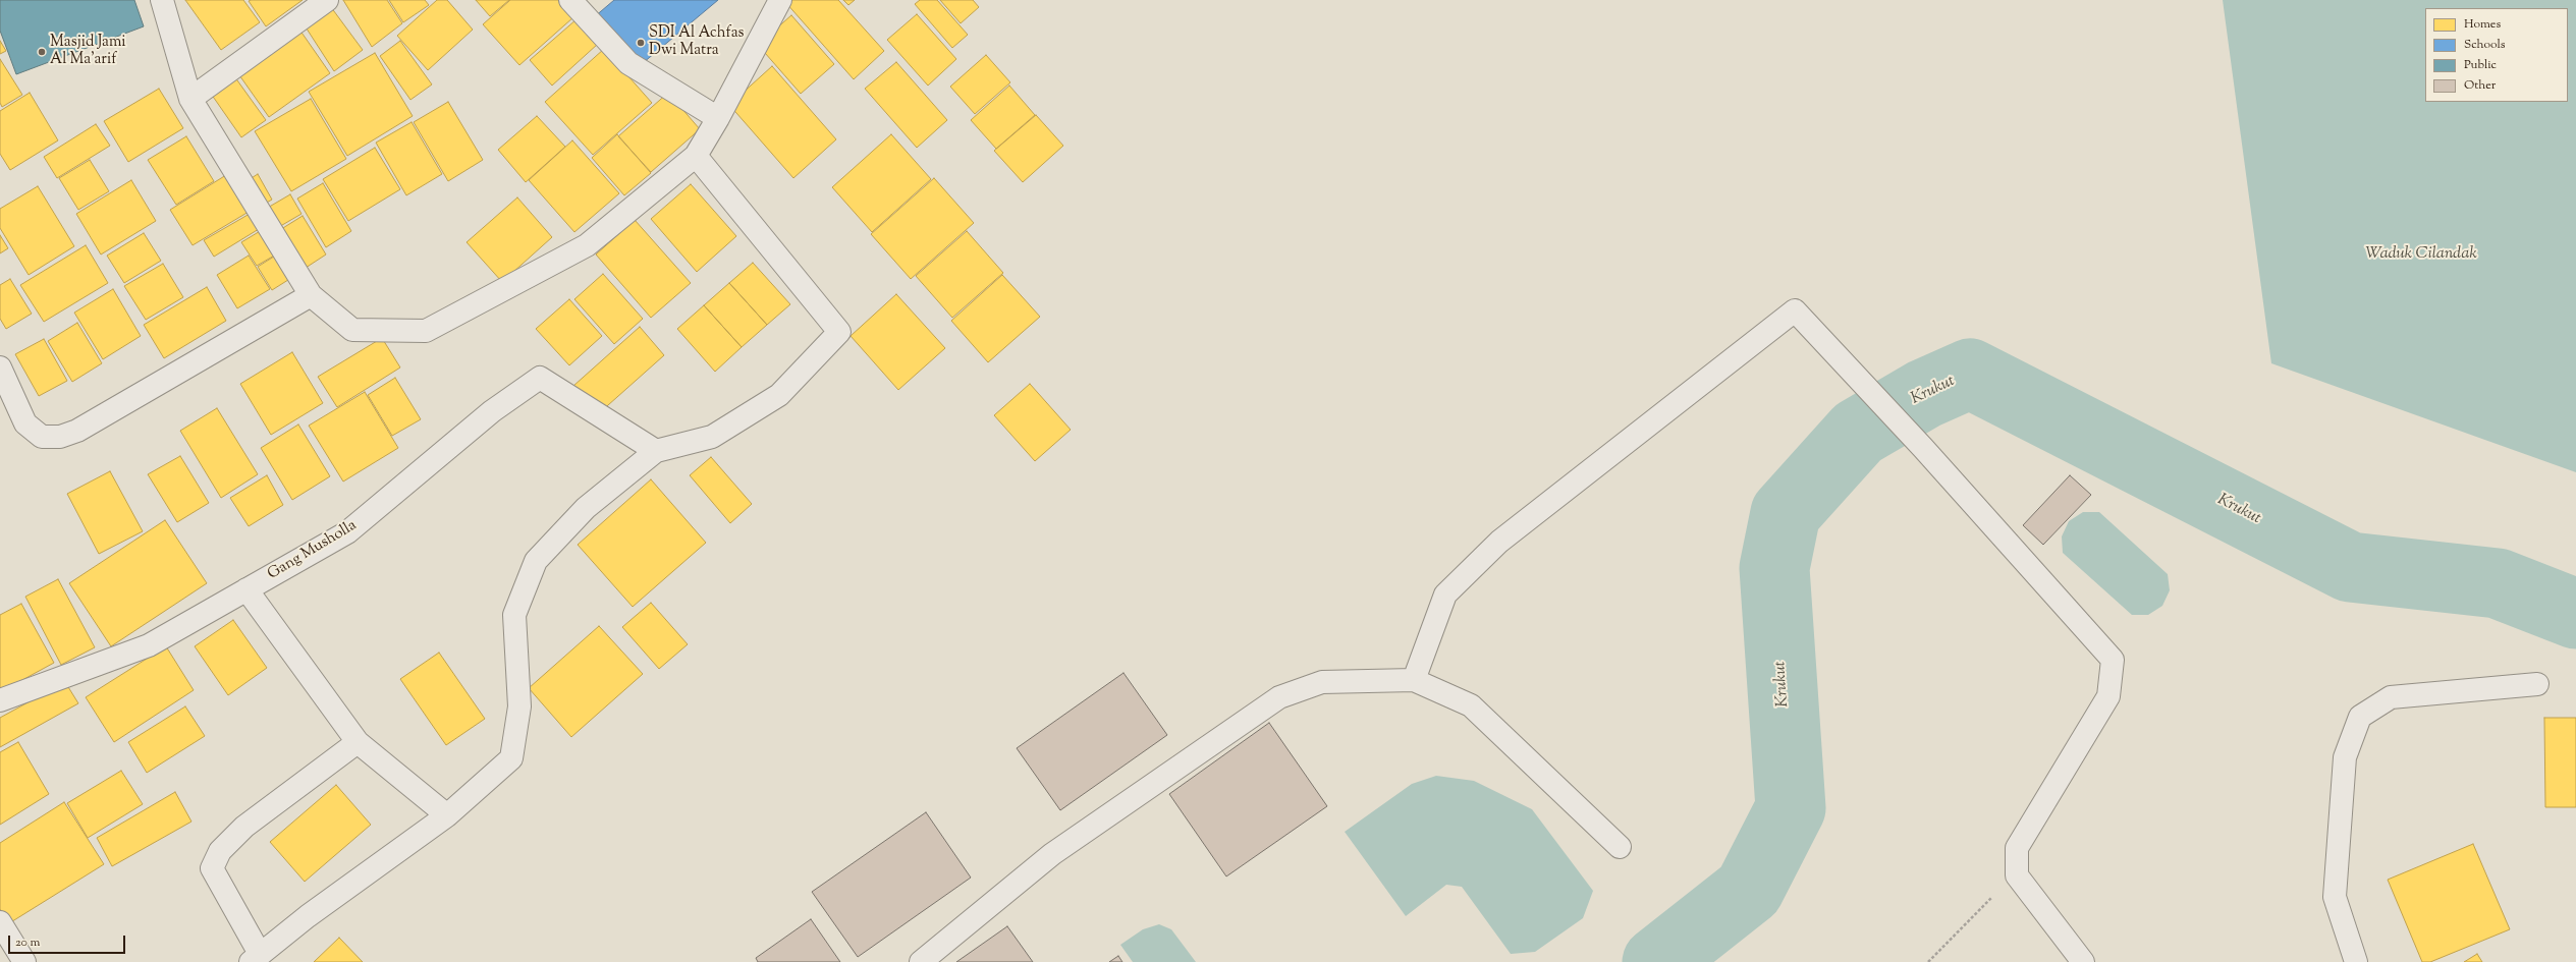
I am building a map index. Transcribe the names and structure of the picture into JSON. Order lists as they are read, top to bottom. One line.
{"streets":{"street":["Gang Musholla"]},"water":["Waduk Cilandak","Krukut"],"places":["SDI Al Achfas Dwi Matra","Masjid Jami Al Ma'arif"],"legend":["Homes","Schools","Public","Other"],"scale_bar":"20 m"}
